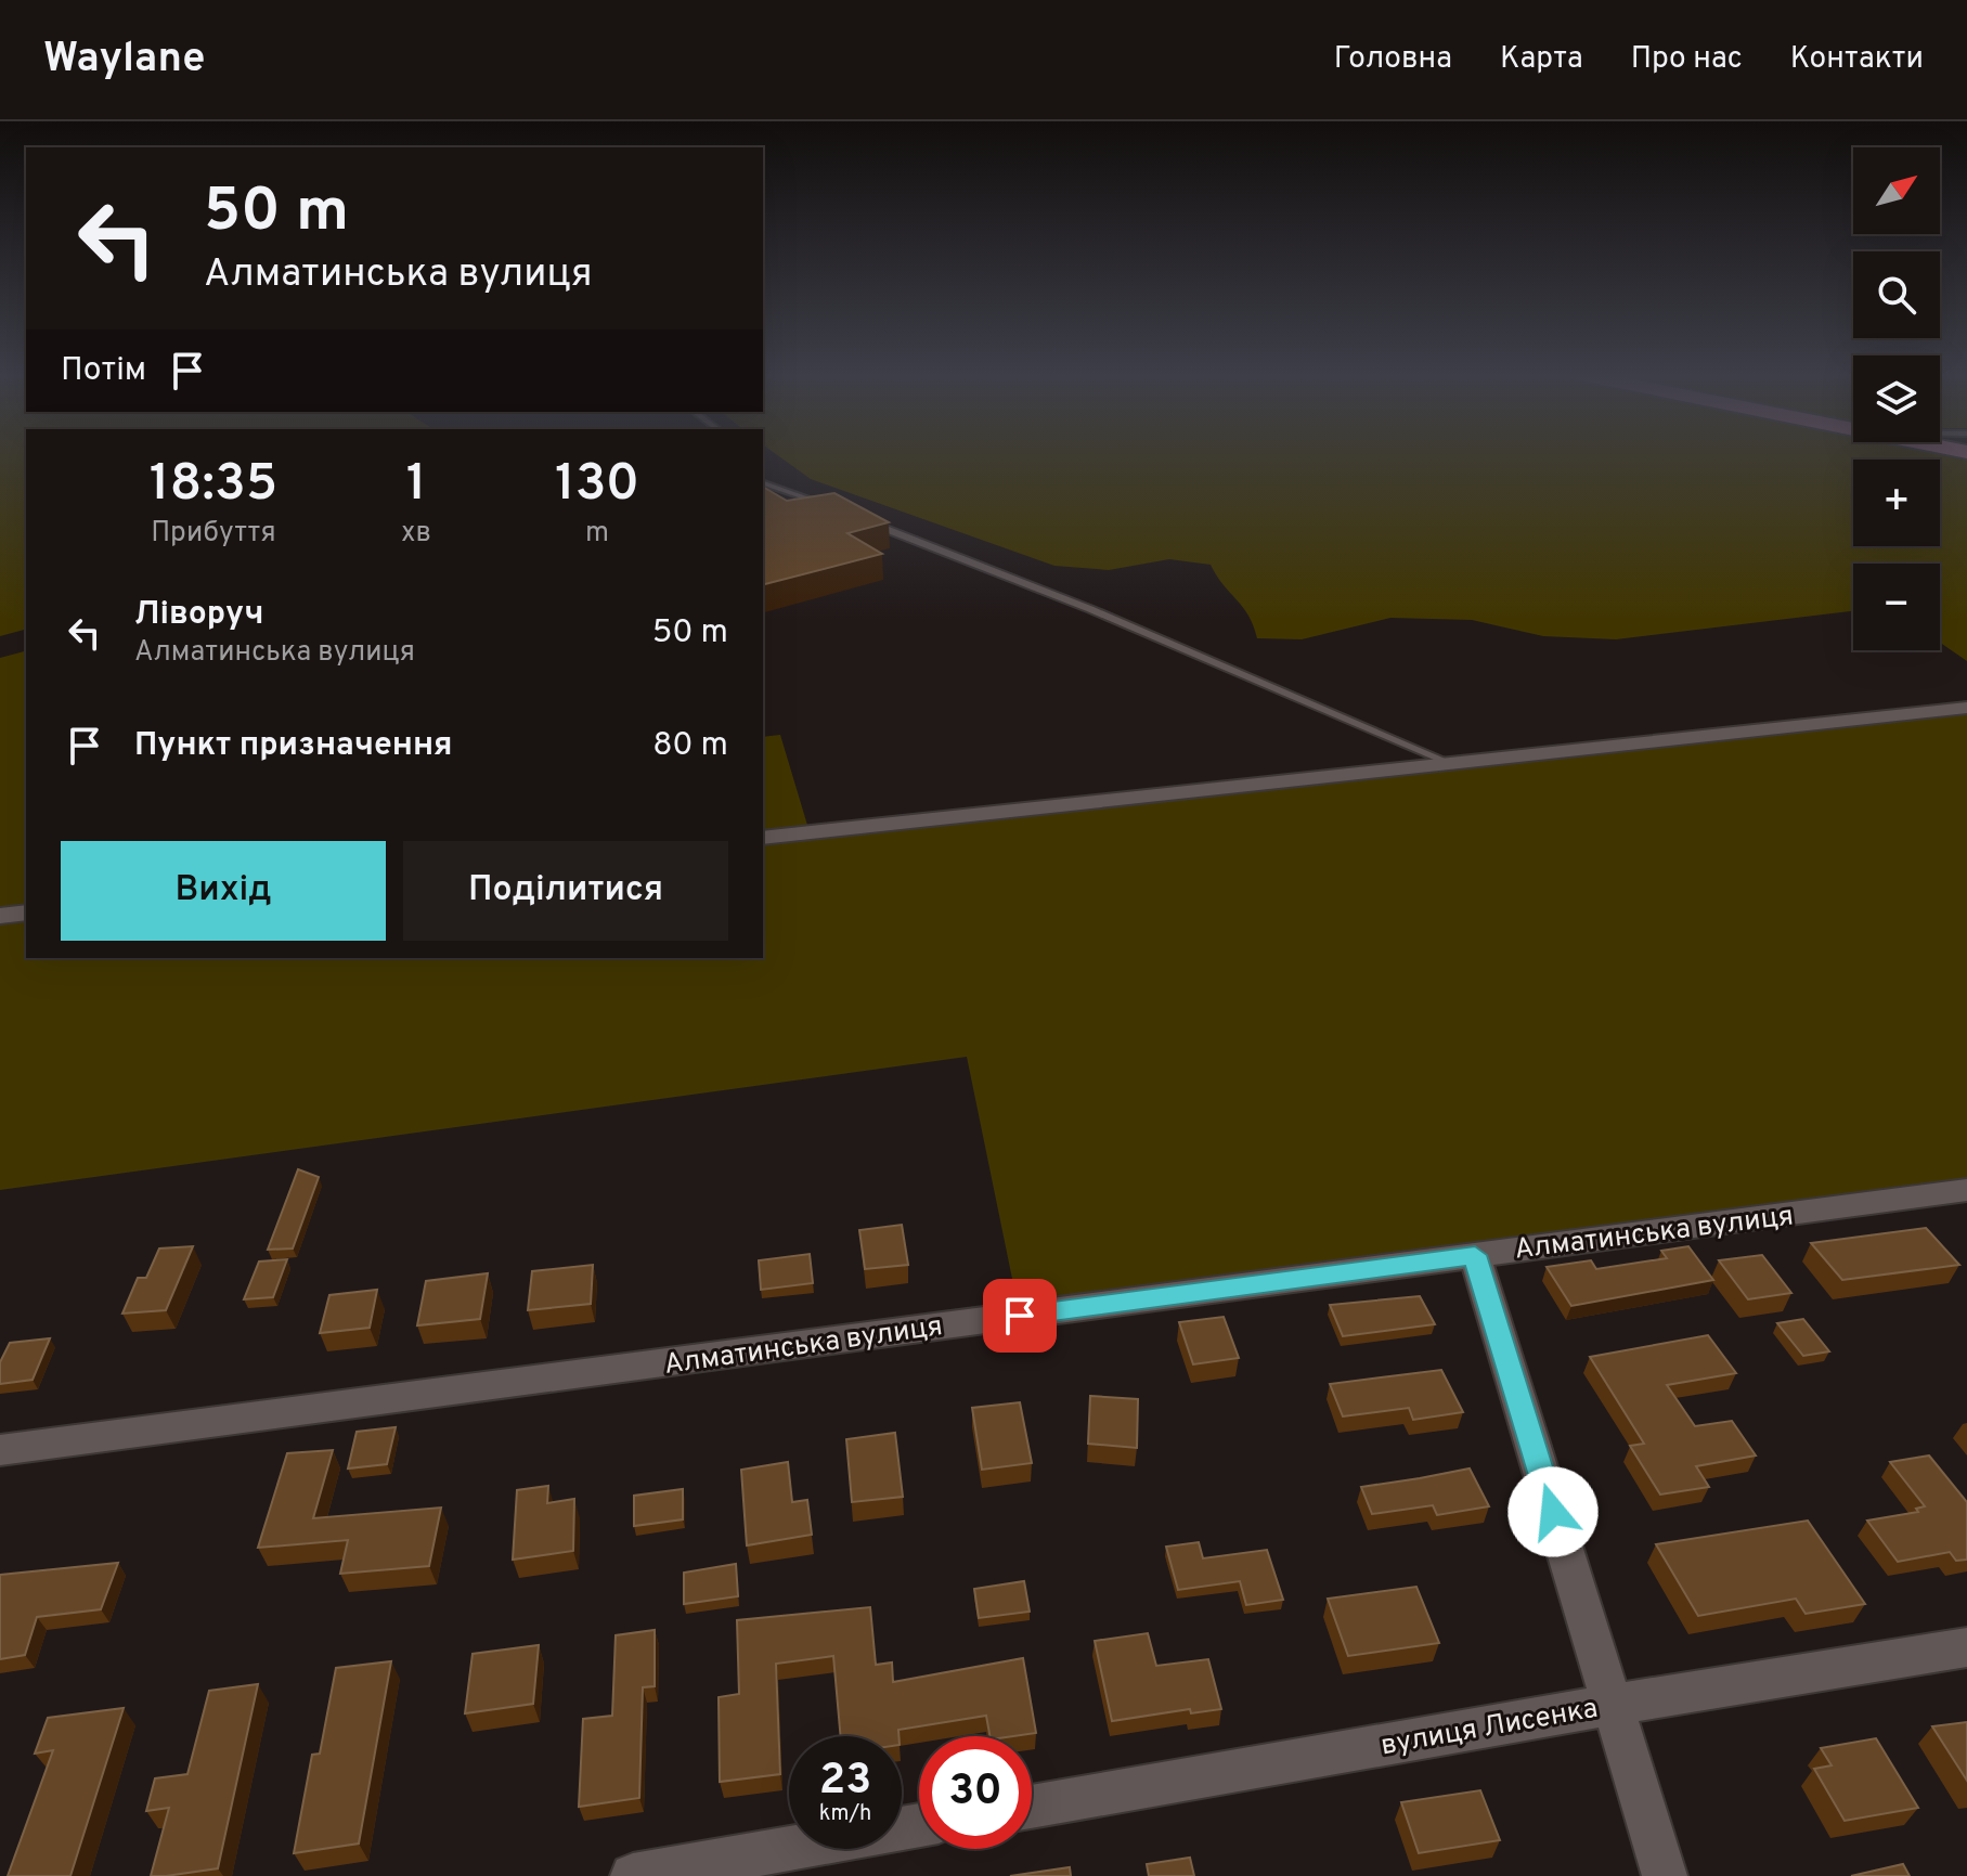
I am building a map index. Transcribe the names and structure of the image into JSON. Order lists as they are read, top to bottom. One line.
{"streets":{"street":["Алматинська вулиця","вулиця Лисенка"]},"north":"top right","page":{"header":"Waylane","nav":["Головна","Карта","Про нас","Контакти"],"map_buttons":["+","−"],"turn":["50 m","Алматинська вулиця"],"then":"Потім","eta":["18:35","Прибуття","1","хв","130","m"],"list":[{"name":"Ліворуч","note":"Алматинська вулиця","value":"50 m"},{"name":"Пункт призначення","value":"80 m"}],"buttons":["Вихід","Поділитися"],"speed":"23 km/h","limit":"30"}}
